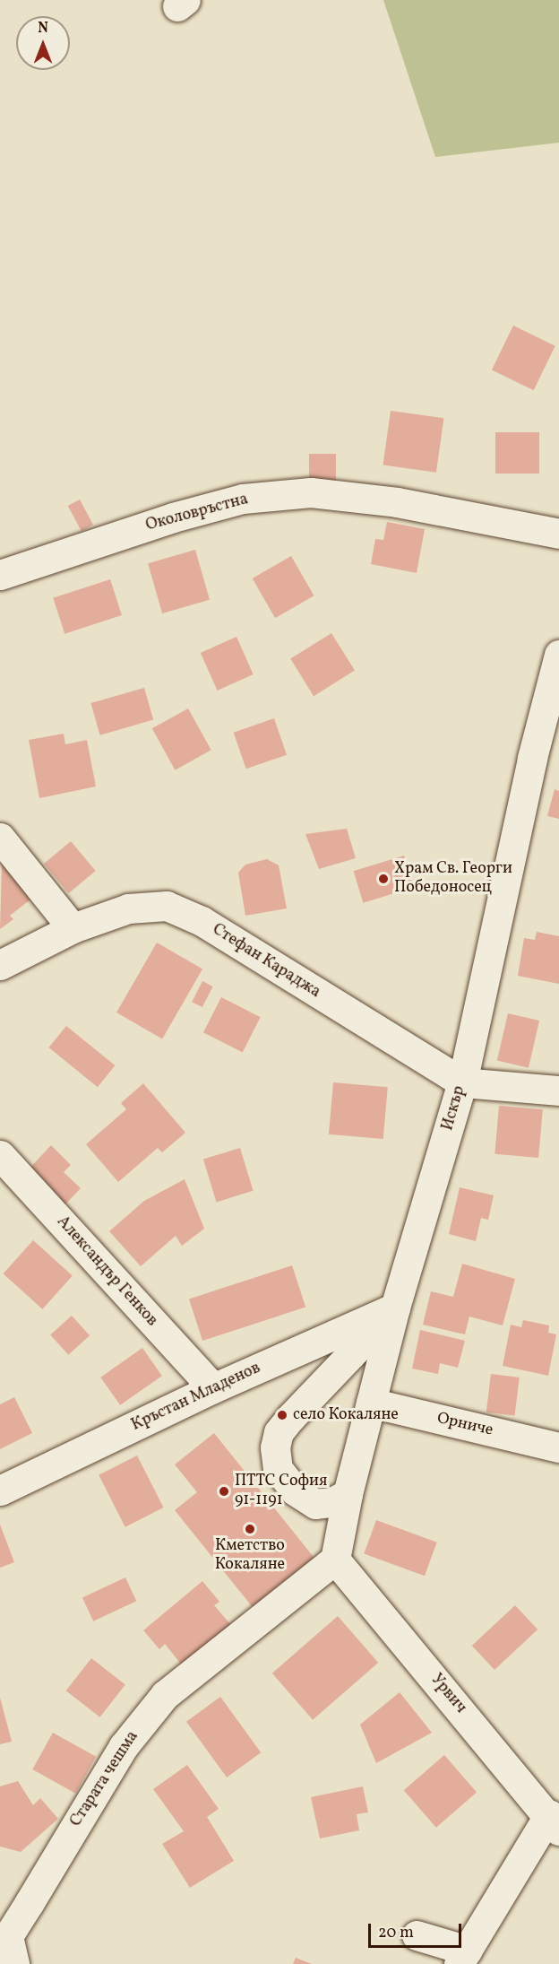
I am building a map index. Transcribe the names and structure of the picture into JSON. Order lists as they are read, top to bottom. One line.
{"streets":{"street":["Околовръстна","Стефан Караджа","Искър","Александър Генков","Кръстан Младенов","Орниче","Урвич","Старата чешма"]},"crossings":[["Стефан Караджа","Искър"],["Искър","Кръстан Младенов"],["Искър","Орниче"],["Искър","Урвич"],["Искър","Старата чешма"],["Александър Генков","Кръстан Младенов"],["Урвич","Старата чешма"]],"places":["Храм Св. Георги Победоносец","село Кокаляне","ПТТС София 91-1191","Кметство Кокаляне"],"scale_bar":"20 m","north":"top"}
